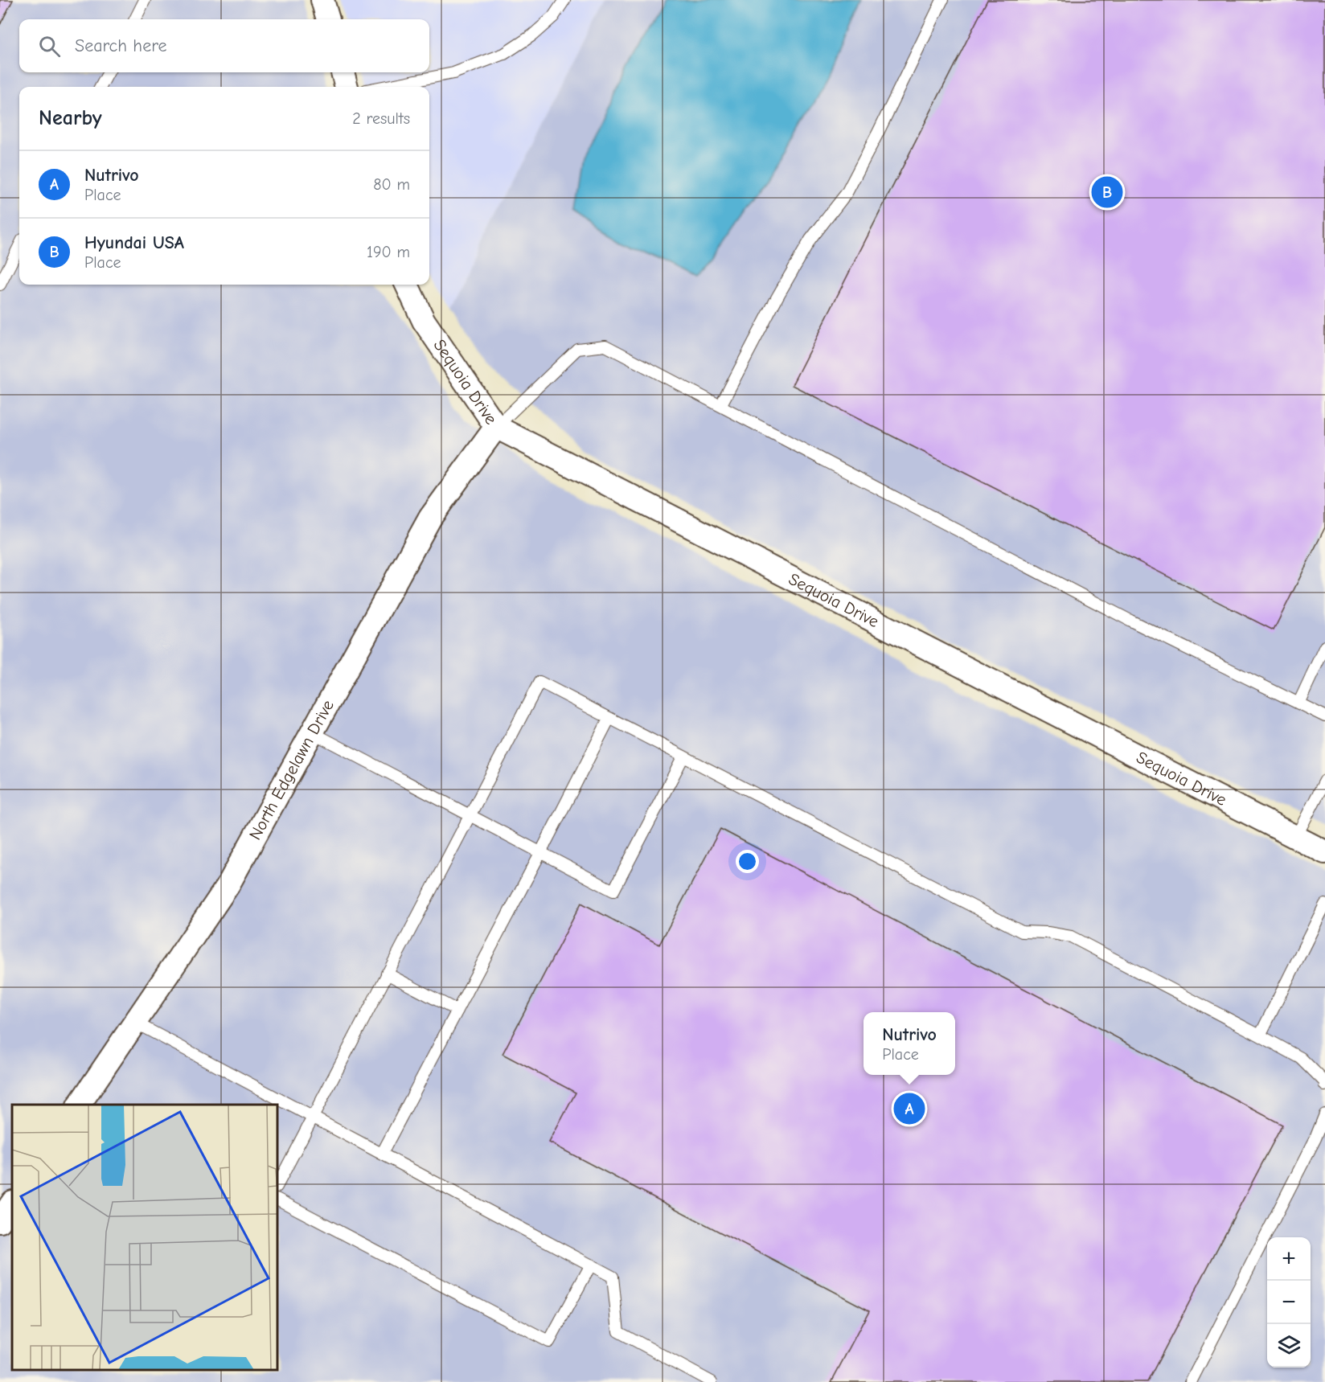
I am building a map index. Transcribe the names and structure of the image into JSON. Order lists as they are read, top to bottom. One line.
{"streets":{"street":["Sequoia Drive","North Edgelawn Drive"]},"crossings":[["Sequoia Drive","North Edgelawn Drive"]],"page":{"search":"Search here","heading":["Nearby","2 results"],"list":[{"mark":"A","name":"Nutrivo","note":"Place","value":"80 m"},{"mark":"B","name":"Hyundai USA","note":"Place","value":"190 m"}],"pins":["B","A"],"popup":["Nutrivo","Place"],"map_buttons":["+","−"]}}
